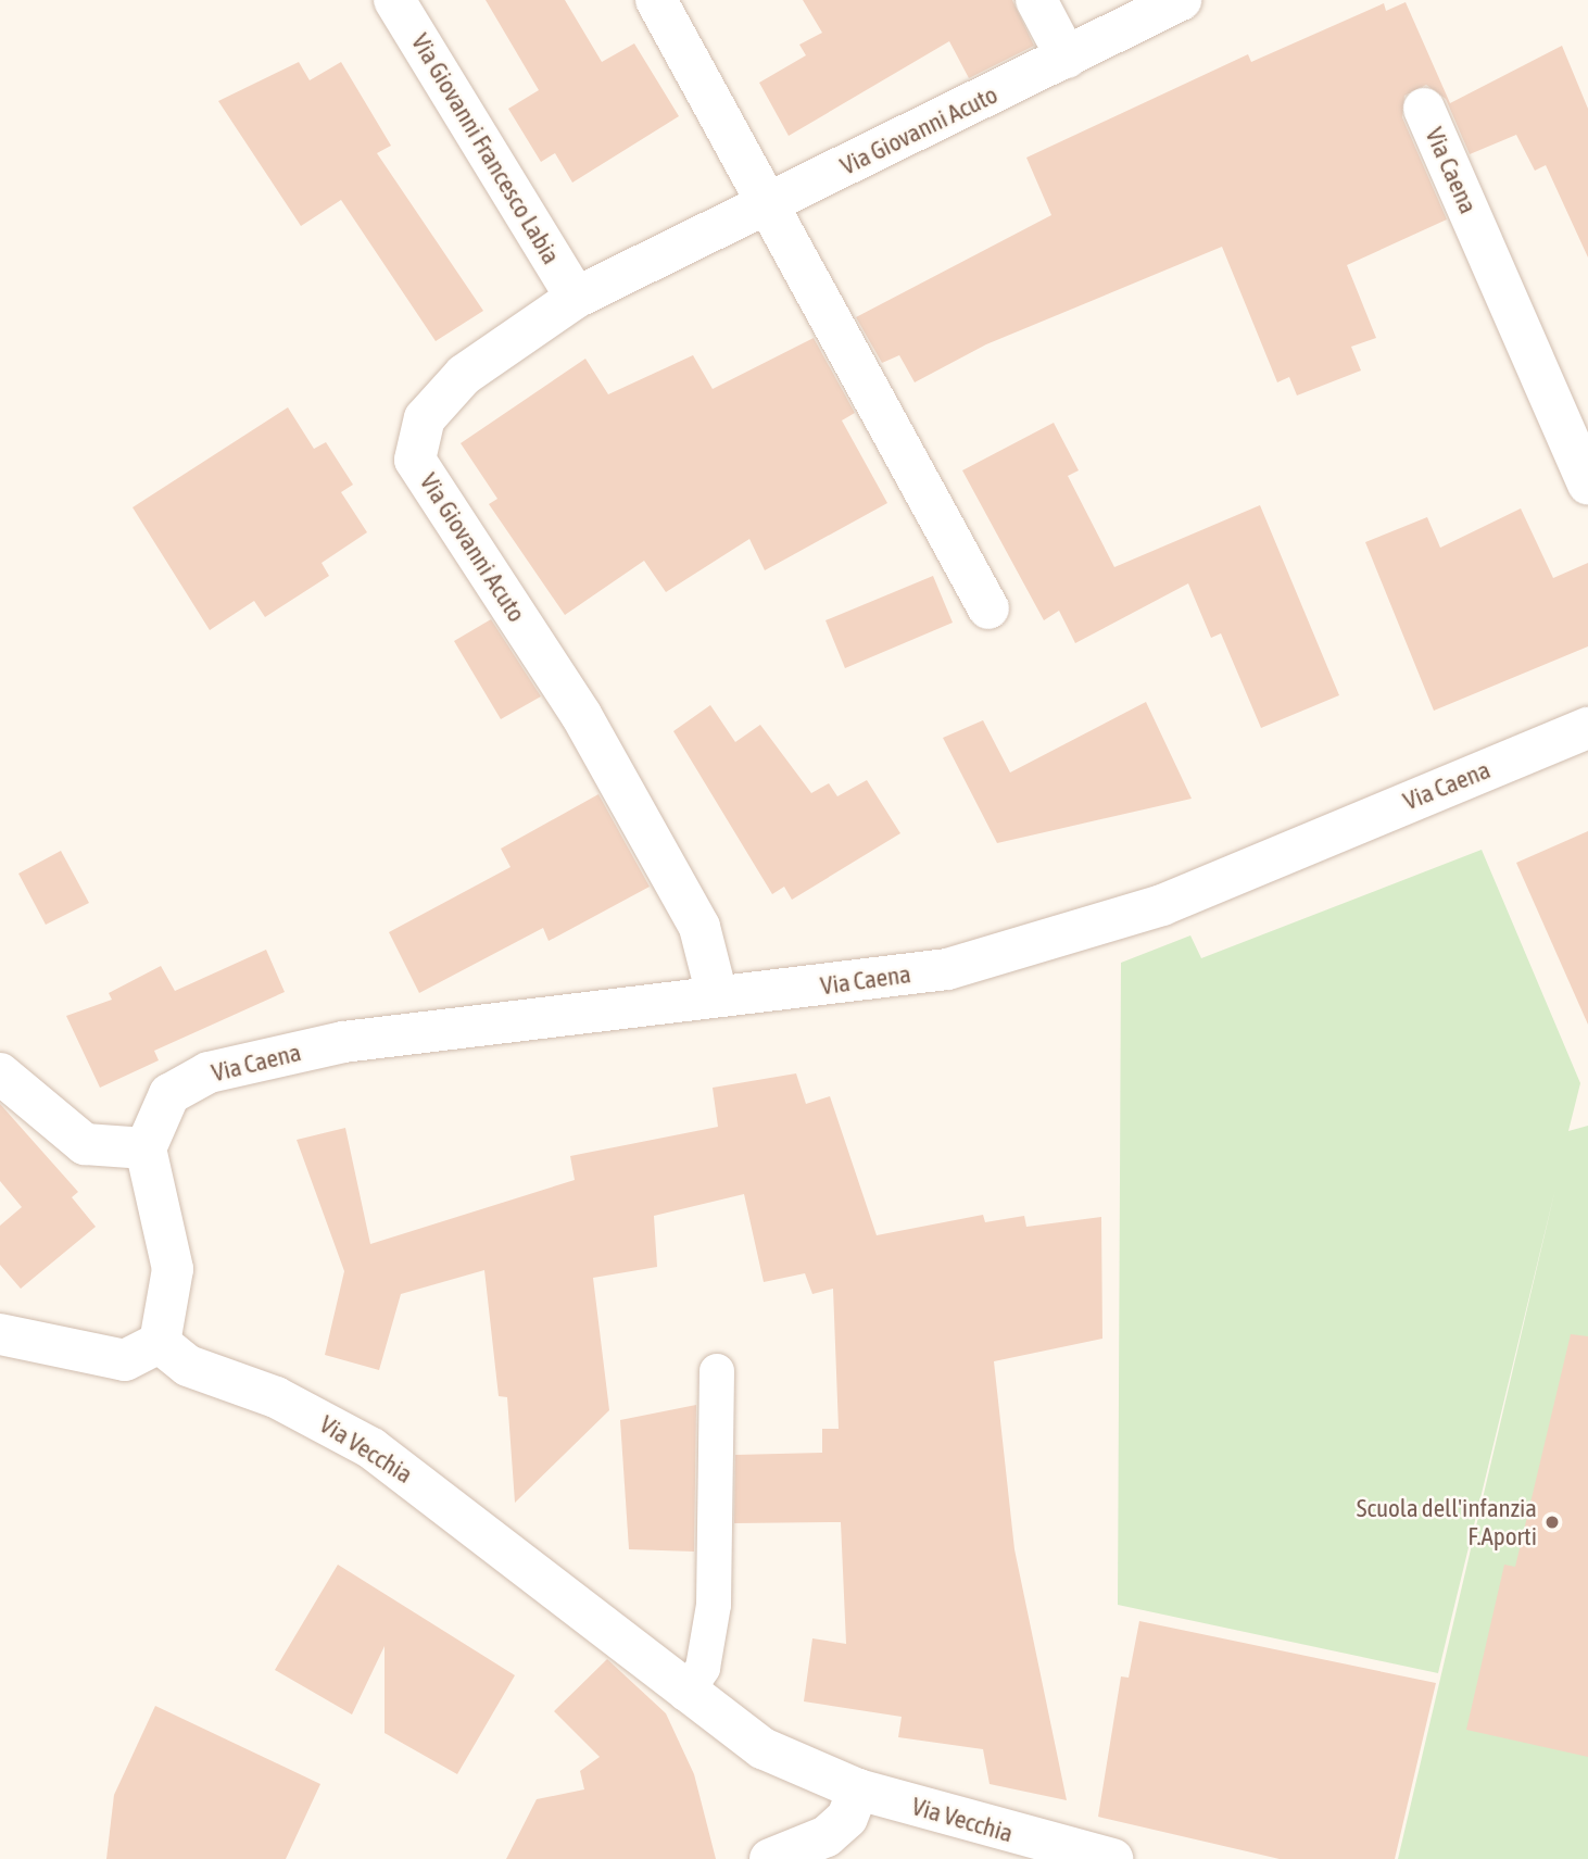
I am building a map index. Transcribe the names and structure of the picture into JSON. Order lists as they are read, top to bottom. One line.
{"streets":{"street":["Via Giovanni Acuto","Via Giovanni Francesco Labia","Via Caena","Via Vecchia"]},"crossings":[["Via Giovanni Acuto","Via Giovanni Francesco Labia"],["Via Giovanni Acuto","Via Caena"]],"places":["Scuola dell'infanzia F.Aporti"]}
